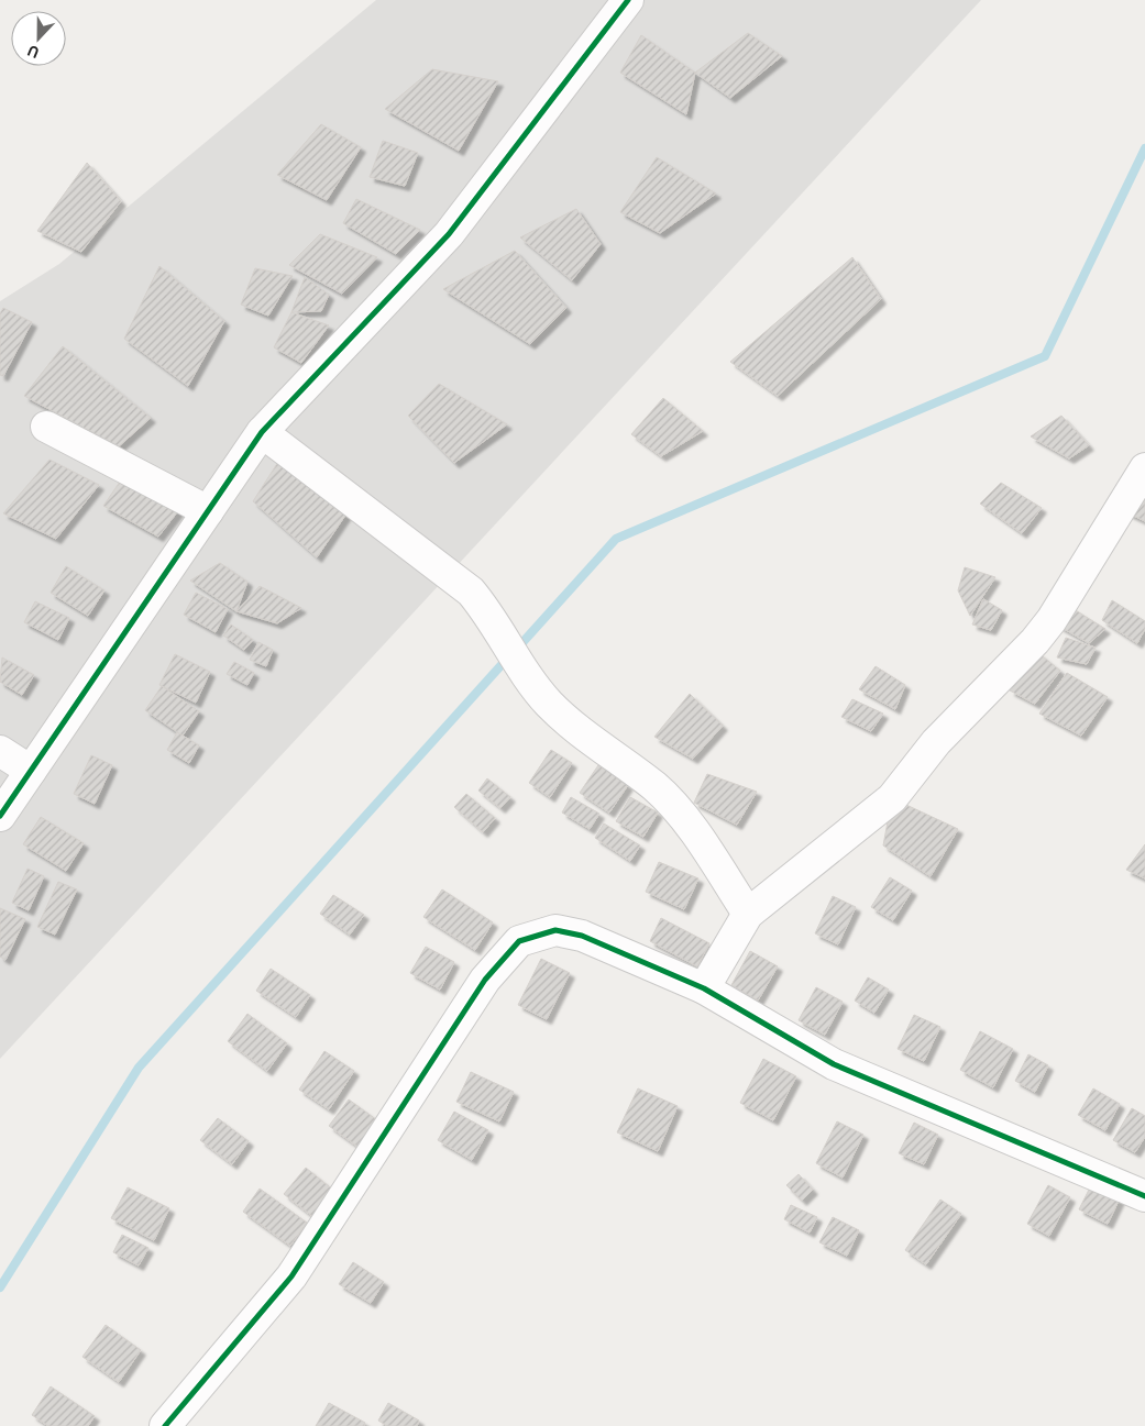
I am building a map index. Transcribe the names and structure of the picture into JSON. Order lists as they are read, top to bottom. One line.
{"north":"bottom"}
